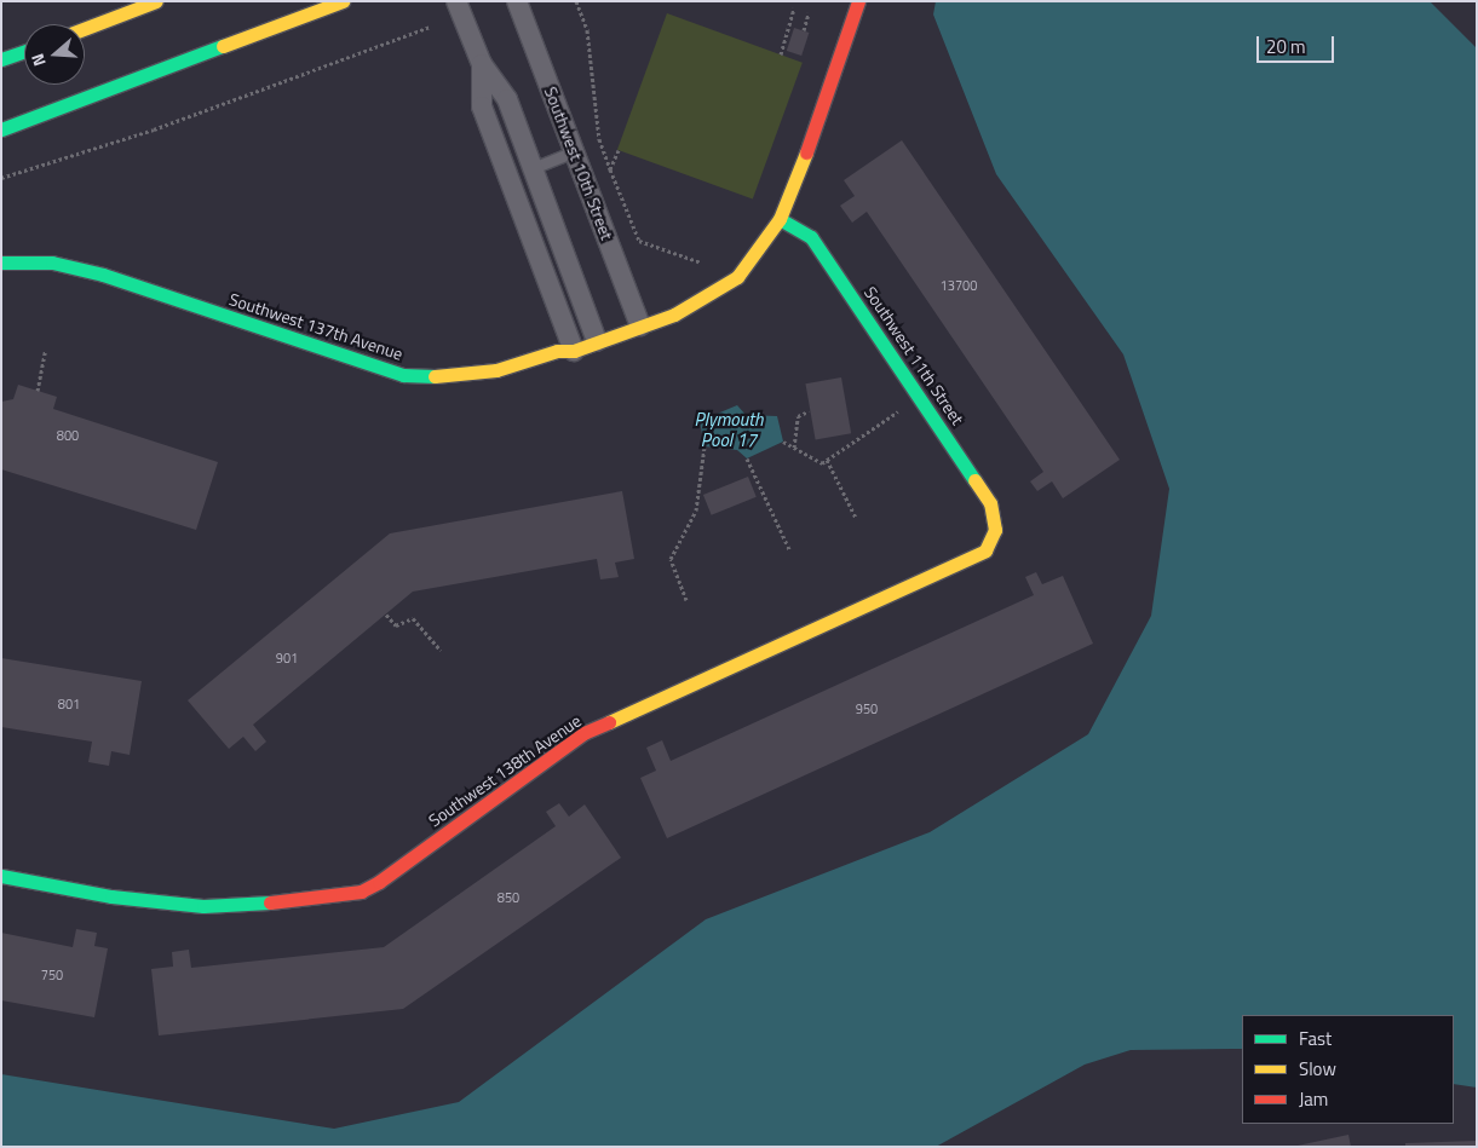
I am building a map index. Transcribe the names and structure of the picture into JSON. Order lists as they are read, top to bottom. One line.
{"streets":{"street":["Southwest 10th Street","Southwest 137th Avenue","Southwest 11th Street","Southwest 138th Avenue"]},"crossings":[["Southwest 10th Street","Southwest 137th Avenue"],["Southwest 137th Avenue","Southwest 11th Street"],["Southwest 11th Street","Southwest 138th Avenue"]],"water":["Plymouth Pool 17"],"house_numbers":["13700","800","901","801","950","850","750"],"legend":["Fast","Slow","Jam"],"scale_bar":"20 m","north":"left"}
